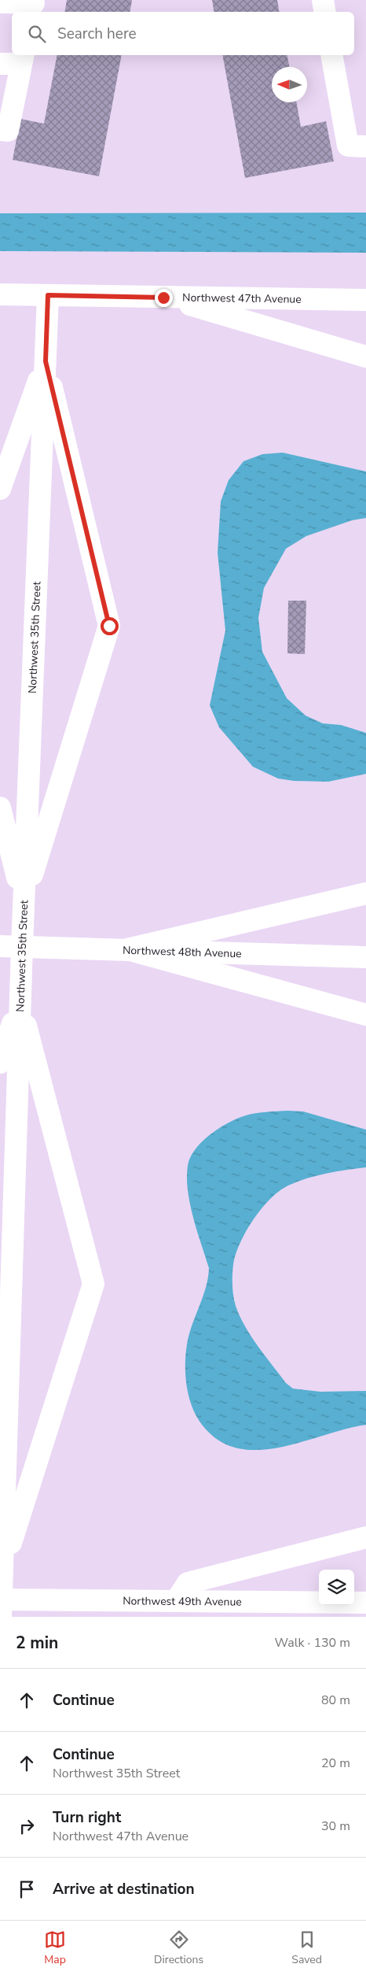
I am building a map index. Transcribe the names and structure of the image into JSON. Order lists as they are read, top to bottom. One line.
{"streets":{"street":["Northwest 47th Avenue","Northwest 35th Street","Northwest 48th Avenue","Northwest 49th Avenue"]},"crossings":[["Northwest 47th Avenue","Northwest 35th Street"],["Northwest 35th Street","Northwest 48th Avenue"],["Northwest 35th Street","Northwest 49th Avenue"]],"north":"left","page":{"search":"Search here","heading":["2 min","Walk · 130 m"],"list":[["Continue","80 m"],["Continue","Northwest 35th Street","20 m"],["Turn right","Northwest 47th Avenue","30 m"],"Arrive at destination"],"nav":["Map","Directions","Saved"]}}
